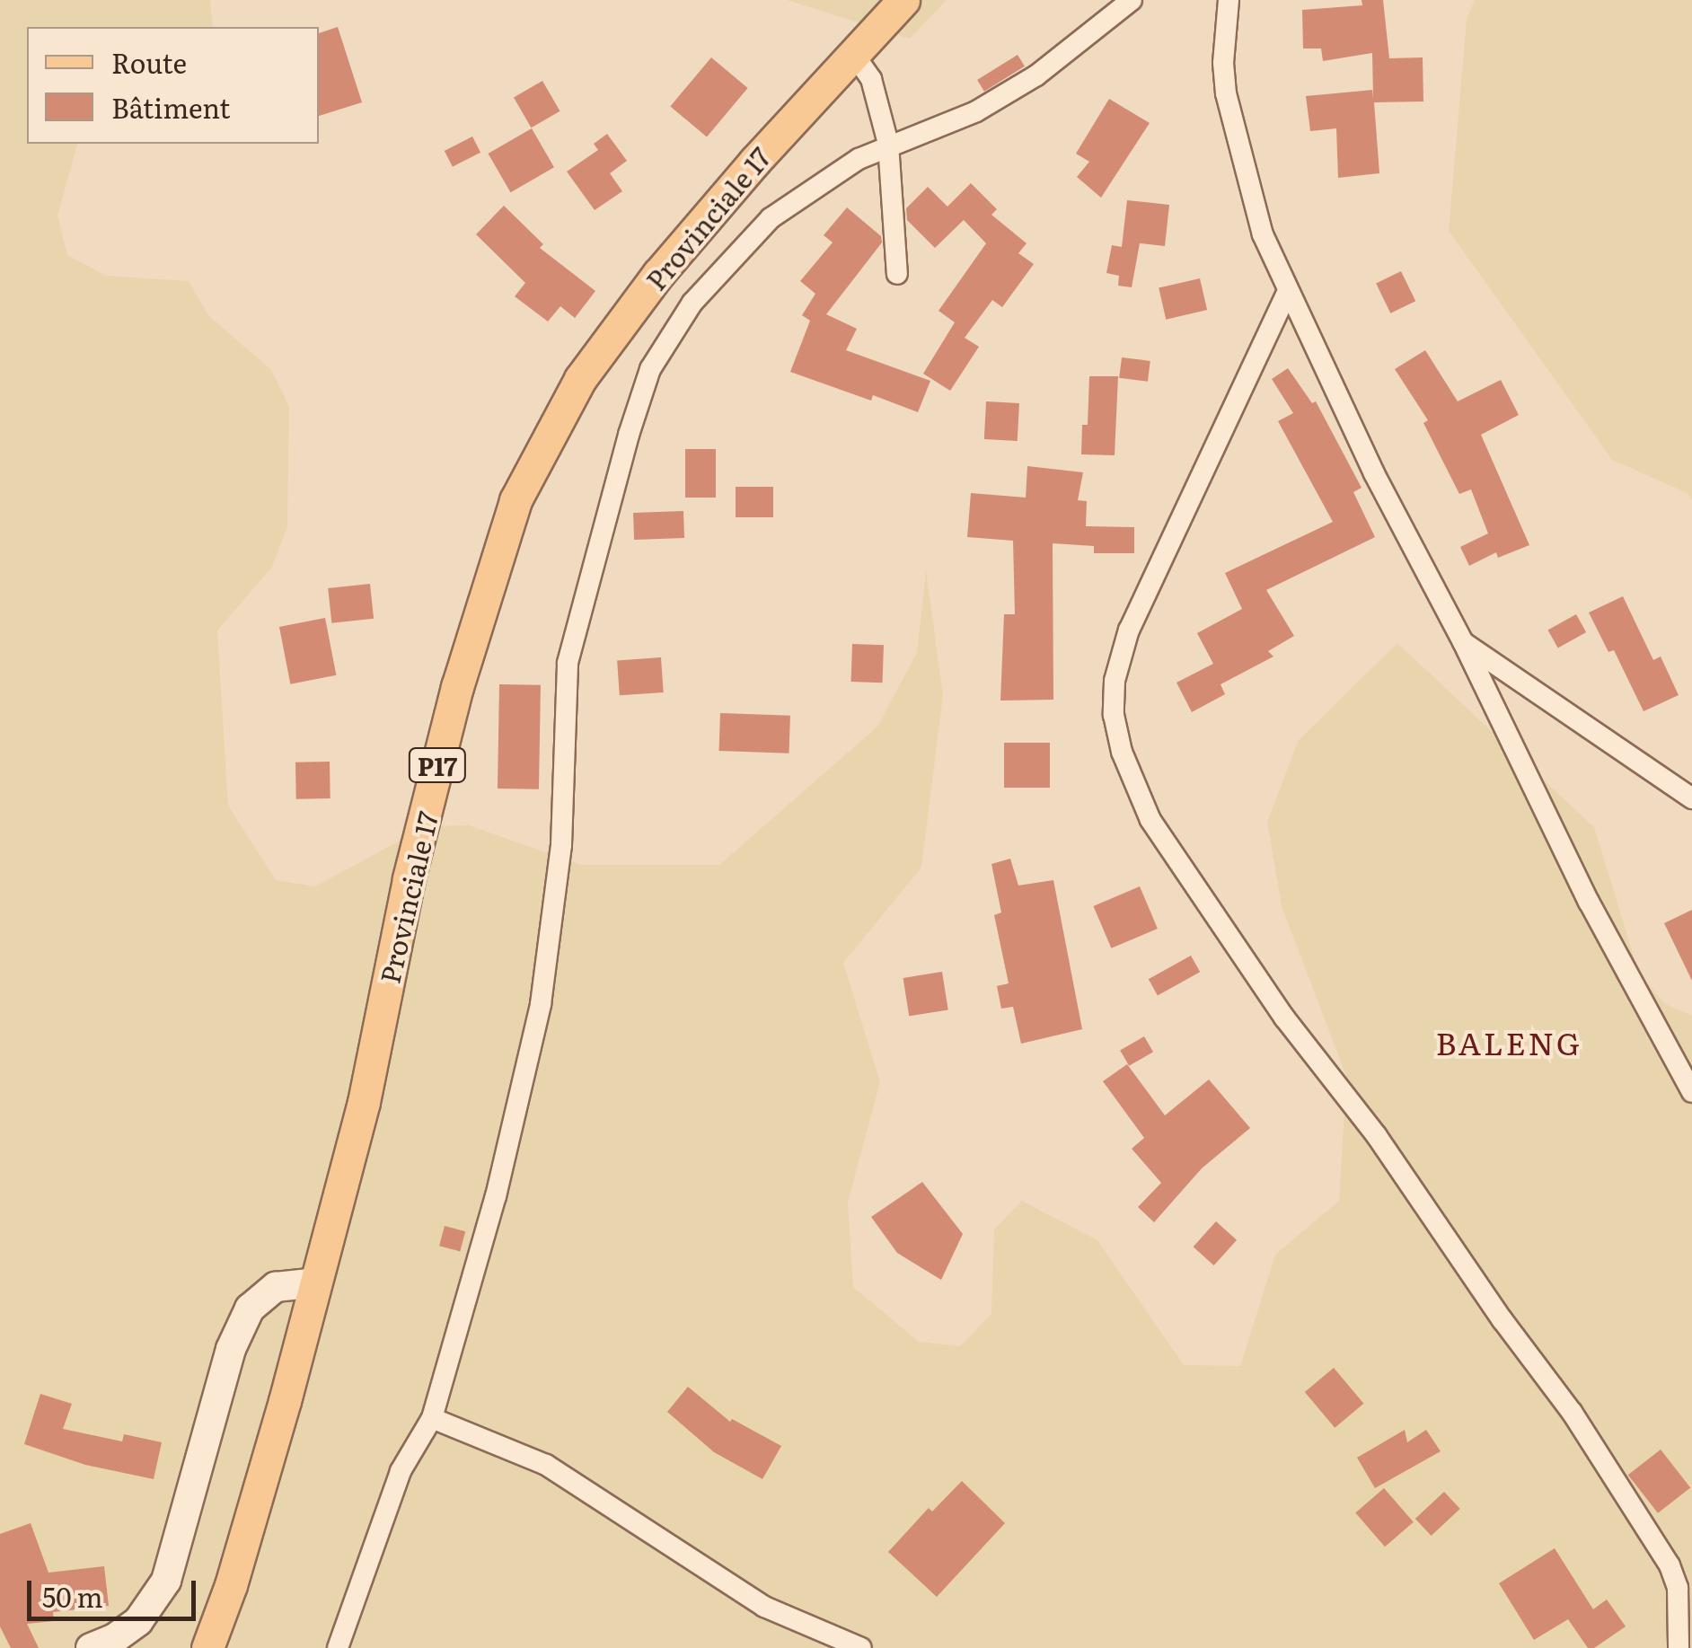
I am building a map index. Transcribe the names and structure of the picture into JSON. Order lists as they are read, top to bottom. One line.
{"streets":{"main road":["Provinciale 17","P17"]},"districts":["BALENG"],"legend":["Route","Bâtiment"],"scale_bar":"50 m"}
